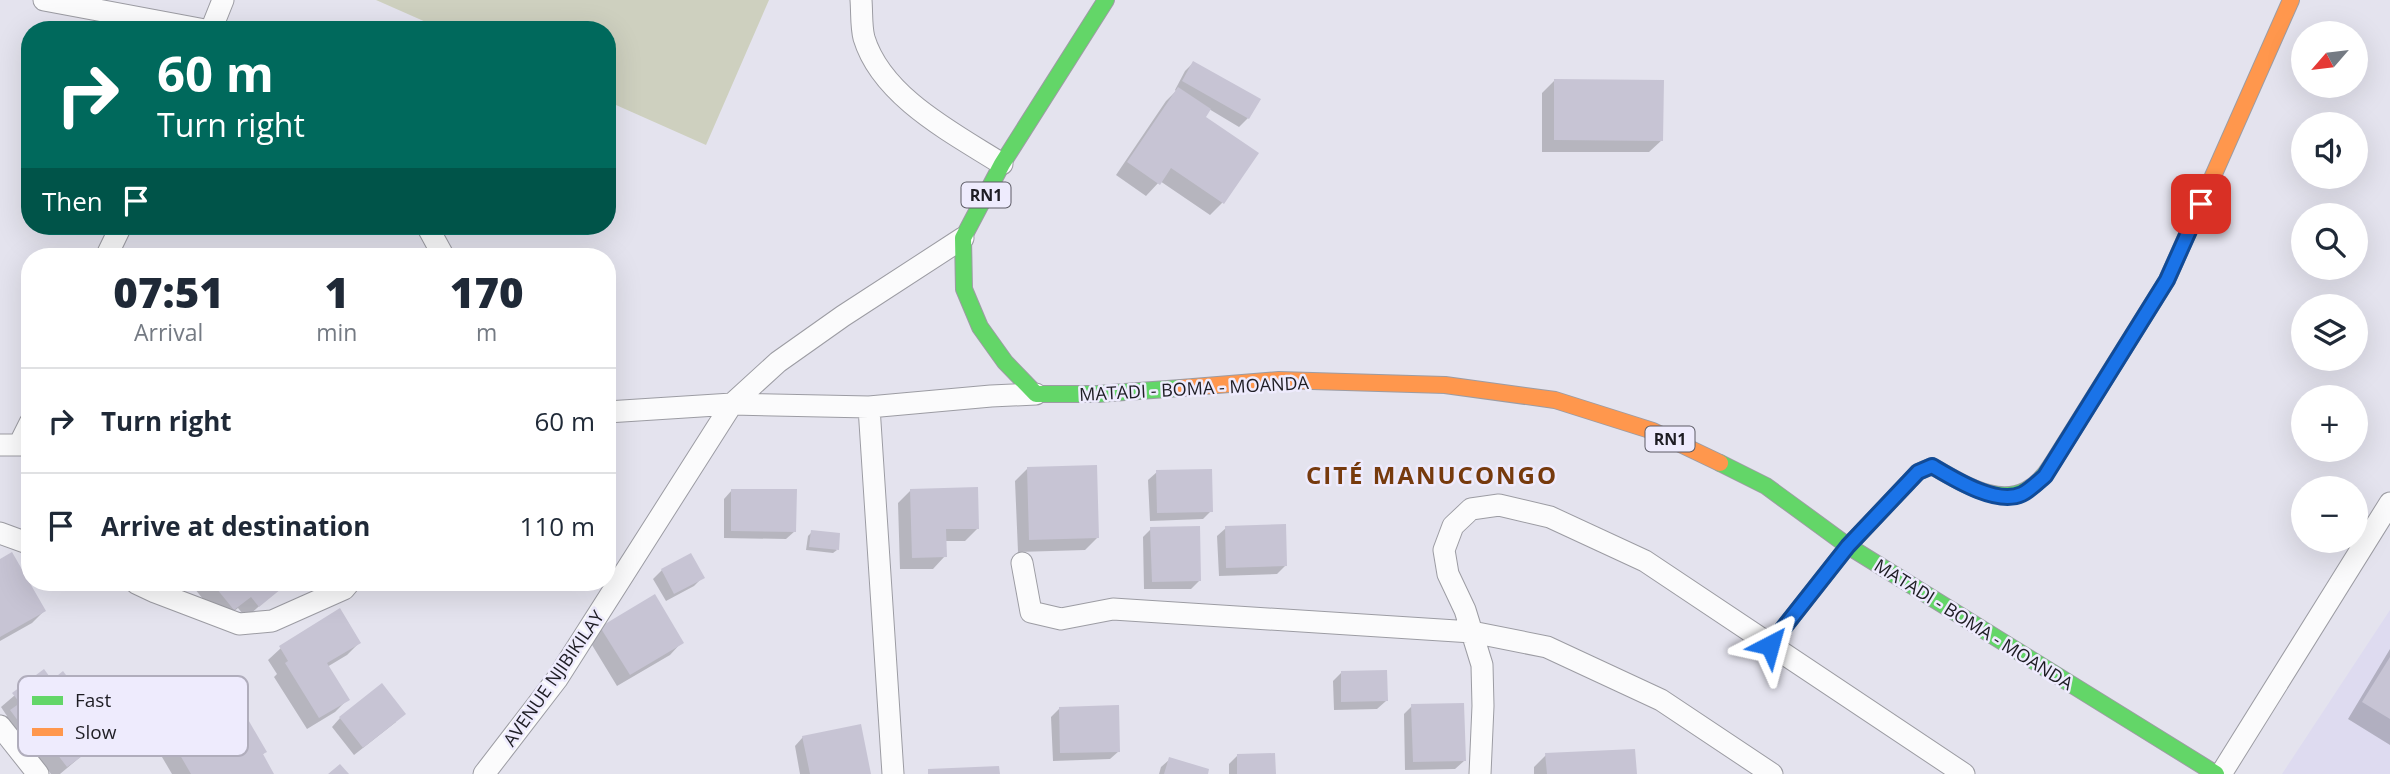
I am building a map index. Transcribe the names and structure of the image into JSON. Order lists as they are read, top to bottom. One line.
{"streets":{"main road":["RN1","MATADI - BOMA - MOANDA"],"street":["AVENUE NJIBIKILAY"]},"crossings":[["RN1","MATADI - BOMA - MOANDA"],["RN1","AVENUE NJIBIKILAY"]],"districts":["CITÉ MANUCONGO"],"legend":["Fast","Slow"],"north":"bottom left","page":{"map_buttons":["+","−"],"turn":["60 m","Turn right"],"then":"Then","eta":["07:51","Arrival","1","min","170","m"],"list":[{"name":"Turn right","value":"60 m"},{"name":"Arrive at destination","value":"110 m"}]}}
